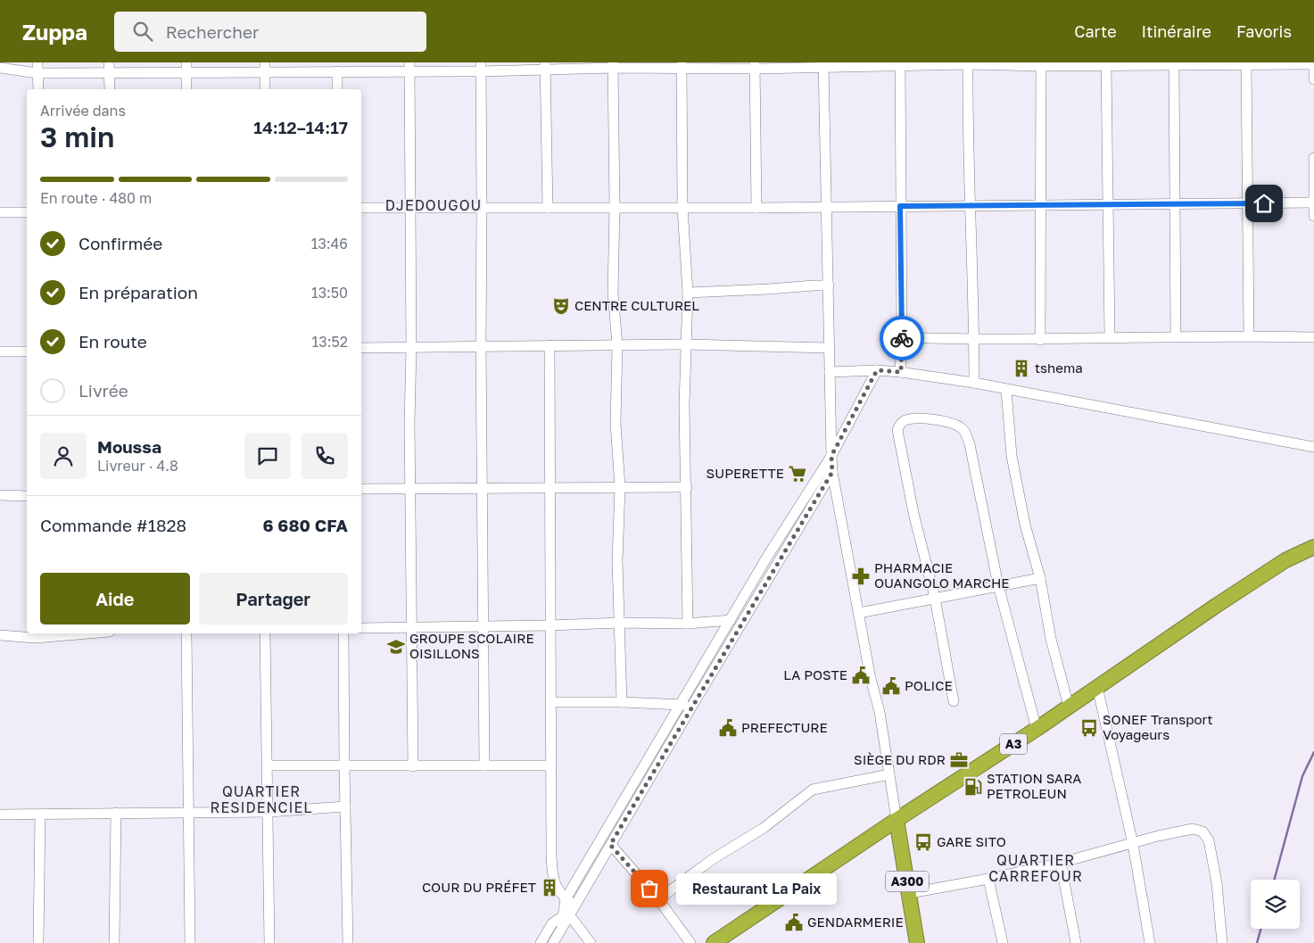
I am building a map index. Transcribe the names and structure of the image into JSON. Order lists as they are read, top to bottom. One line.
{"streets":{"highway":["A3","A300"]},"crossings":[["A3","A300"]],"districts":["DJEDOUGOU","QUARTIER RESIDENCIEL","QUARTIER CARREFOUR"],"places":{"theatre":["CENTRE CULTUREL"],"building":["tshema","COUR DU PRÉFET"],"supermarket":["SUPERETTE"],"pharmacy":["PHARMACIE OUANGOLO MARCHE"],"school or university":["GROUPE SCOLAIRE OISILLONS"],"public building":["LA POSTE","POLICE","PREFECTURE","GENDARMERIE"],"bus stop":["SONEF Transport Voyageurs","GARE SITO"],"office":["SIÈGE DU RDR"],"fuel station":["STATION SARA PETROLEUN"],"other":["Restaurant La Paix"]},"page":{"header":"Zuppa","search":"Rechercher","nav":["Carte","Itinéraire","Favoris"],"heading":["3 min","Arrivée dans","14:12–14:17"],"panel":["Moussa","Livreur · 4.8","Commande #1828","6 680 CFA"],"bar":"En route · 480 m","list":[["Confirmée","13:46"],["En préparation","13:50"],["En route","13:52"],"Livrée"],"buttons":["Aide","Partager"],"bubble":"Restaurant La Paix"}}
